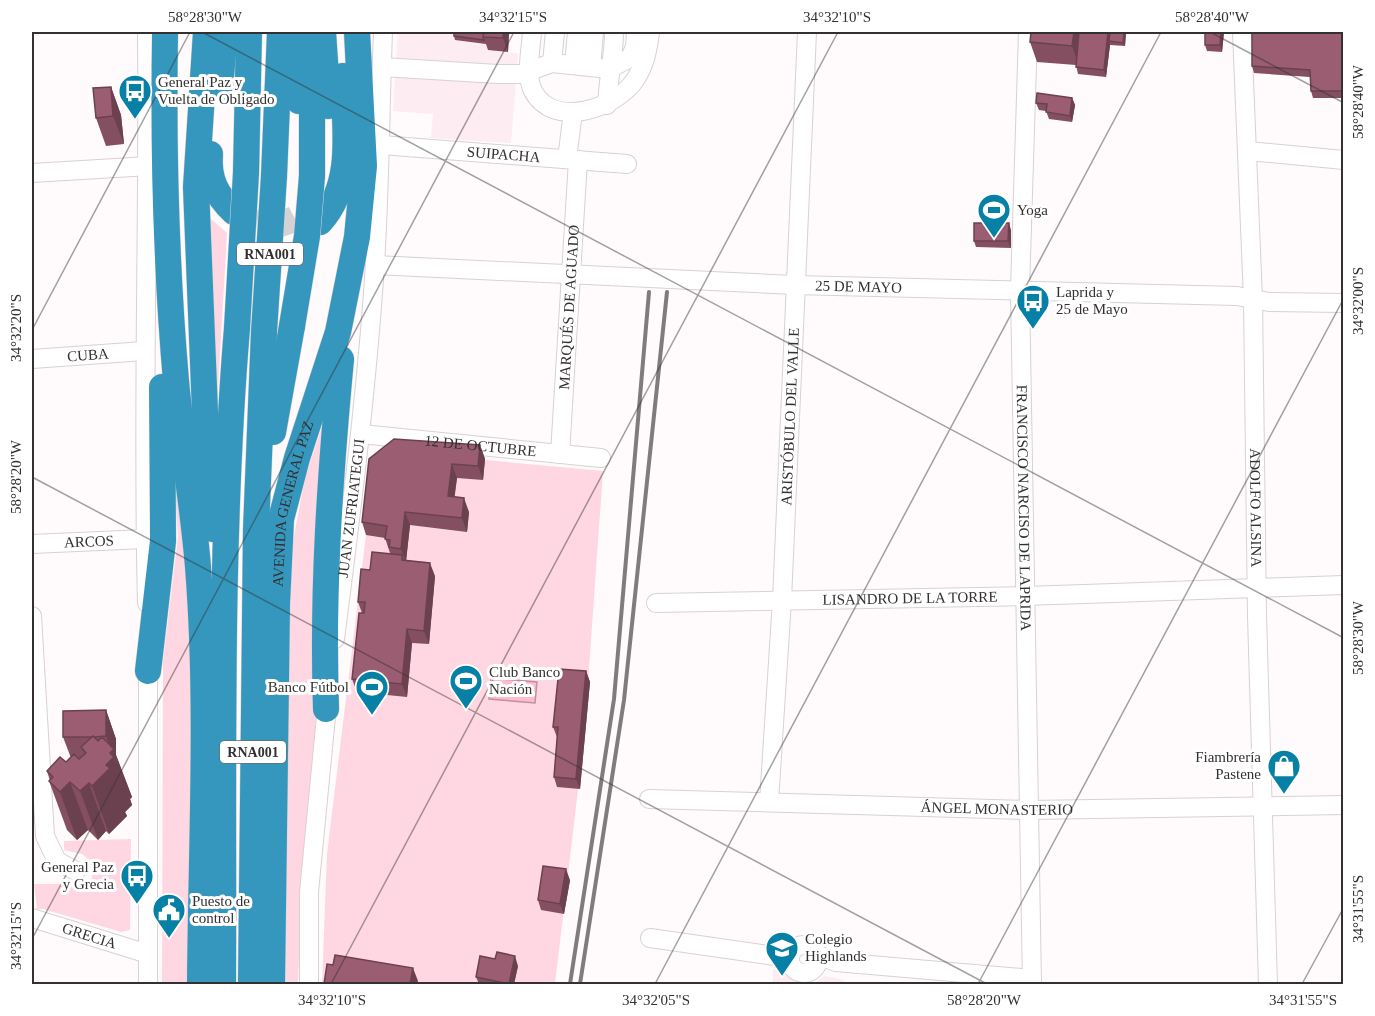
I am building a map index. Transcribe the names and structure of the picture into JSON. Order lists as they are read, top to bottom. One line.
{"streets":{"highway":["RNA001","AVENIDA GENERAL PAZ"],"street":["SUIPACHA","25 DE MAYO","MARQUÉS DE AGUADO","CUBA","ARISTÓBULO DEL VALLE","12 DE OCTUBRE","JUAN ZUFRIATEGUI","FRANCISCO NARCISO DE LAPRIDA","ADOLFO ALSINA","ARCOS","LISANDRO DE LA TORRE","ÁNGEL MONASTERIO","GRECIA"]},"crossings":[["SUIPACHA","MARQUÉS DE AGUADO"],["SUIPACHA","JUAN ZUFRIATEGUI"],["25 DE MAYO","MARQUÉS DE AGUADO"],["25 DE MAYO","ARISTÓBULO DEL VALLE"],["25 DE MAYO","JUAN ZUFRIATEGUI"],["25 DE MAYO","FRANCISCO NARCISO DE LAPRIDA"],["25 DE MAYO","ADOLFO ALSINA"],["MARQUÉS DE AGUADO","12 DE OCTUBRE"],["ARISTÓBULO DEL VALLE","LISANDRO DE LA TORRE"],["ARISTÓBULO DEL VALLE","ÁNGEL MONASTERIO"],["12 DE OCTUBRE","JUAN ZUFRIATEGUI"],["FRANCISCO NARCISO DE LAPRIDA","LISANDRO DE LA TORRE"],["FRANCISCO NARCISO DE LAPRIDA","ÁNGEL MONASTERIO"],["ADOLFO ALSINA","LISANDRO DE LA TORRE"],["ADOLFO ALSINA","ÁNGEL MONASTERIO"]],"places":{"bus stop":["General Paz y Vuelta de Obligado","Laprida y 25 de Mayo","General Paz y Grecia"],"sports":["Yoga","Club Banco Nación","Banco Fútbol"],"shop":["Fiambrería Pastene"],"public building":["Puesto de control"],"school or university":["Colegio Highlands"]},"coordinates":["58°28'30\"W","34°32'15\"S","34°32'10\"S","58°28'40\"W","34°32'00\"S","34°32'20\"S","58°28'20\"W","34°31'55\"S","34°32'05\"S"]}
